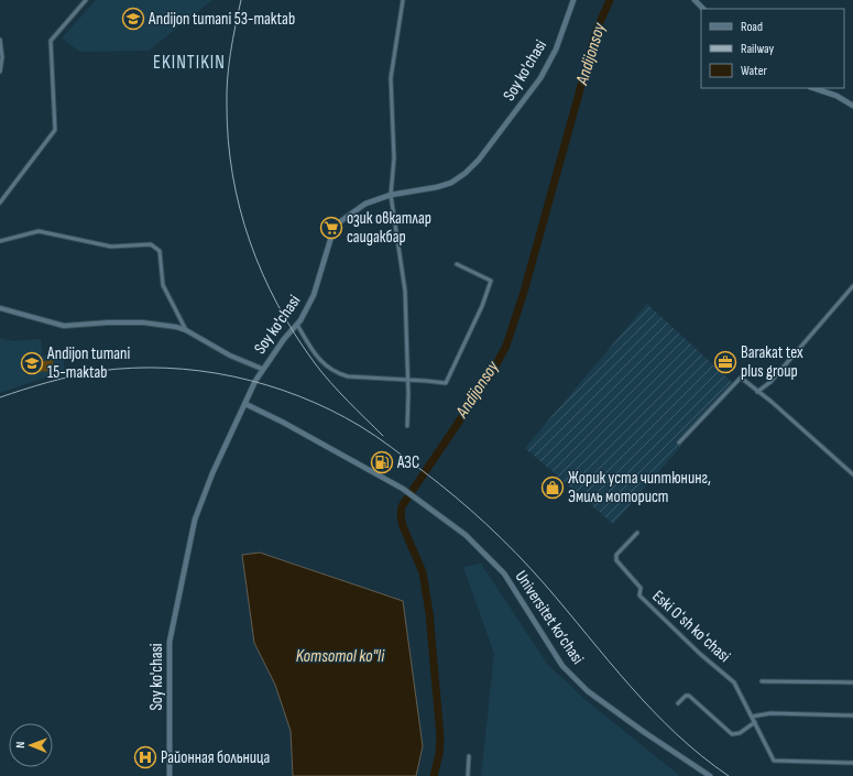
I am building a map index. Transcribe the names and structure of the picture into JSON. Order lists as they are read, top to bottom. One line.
{"streets":{"main road":["Soy ko'chasi","Universitet kо‘chasi"],"street":["Eski Oʻsh koʻchasi"]},"crossings":[["Soy ko'chasi","Universitet kо‘chasi"]],"districts":["EKINTIKIN"],"water":["Andijonsoy","Komsomol ko\"li"],"places":{"school or university":["Andijon tumani 53-maktab","Andijon tumani 15-maktab"],"supermarket":["озик овкатлар саидакбар"],"office":["Barakat tex plus group"],"fuel station":["АЗС"],"shop":["Жорик уста чиптюнинг, Эмиль моторист"],"hospital":["Районная больница"]},"legend":["Road","Railway","Water"],"north":"left"}
